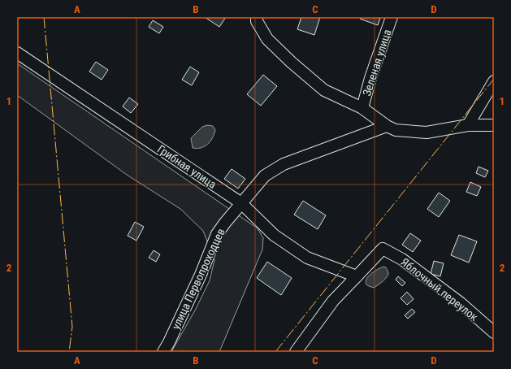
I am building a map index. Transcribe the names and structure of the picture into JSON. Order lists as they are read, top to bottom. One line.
{"streets":{"street":["Зеленая улица","Грибная улица","улица Первопроходцев","Яблочный переулок"]},"crossings":[["Грибная улица","улица Первопроходцев"],["Грибная улица","Яблочный переулок"]],"grid":{"columns":["A","B","C","D"],"rows":["1","2"]}}
